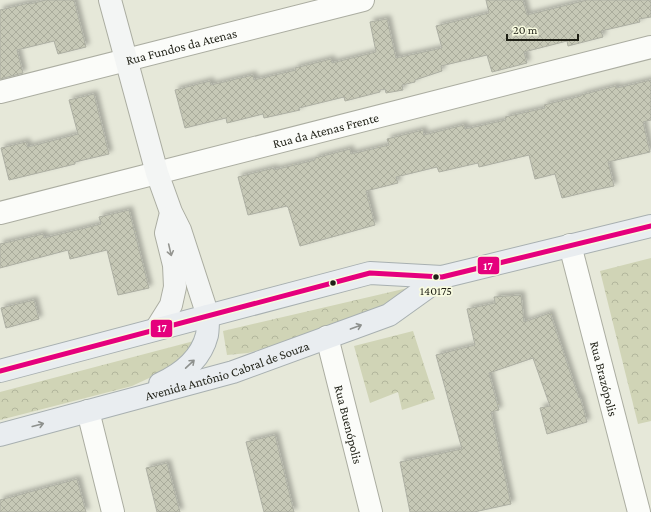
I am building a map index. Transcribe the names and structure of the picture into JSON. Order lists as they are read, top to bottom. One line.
{"streets":{"main road":["Avenida Antônio Cabral de Souza"],"street":["Rua Fundos da Atenas","Rua da Atenas Frente","Rua Brazópolis","Rua Buenópolis"]},"crossings":[["Avenida Antônio Cabral de Souza","Rua Brazópolis"],["Avenida Antônio Cabral de Souza","Rua Buenópolis"]],"places":["140175"],"lines":["transit line 17"],"scale_bar":"20 m"}
